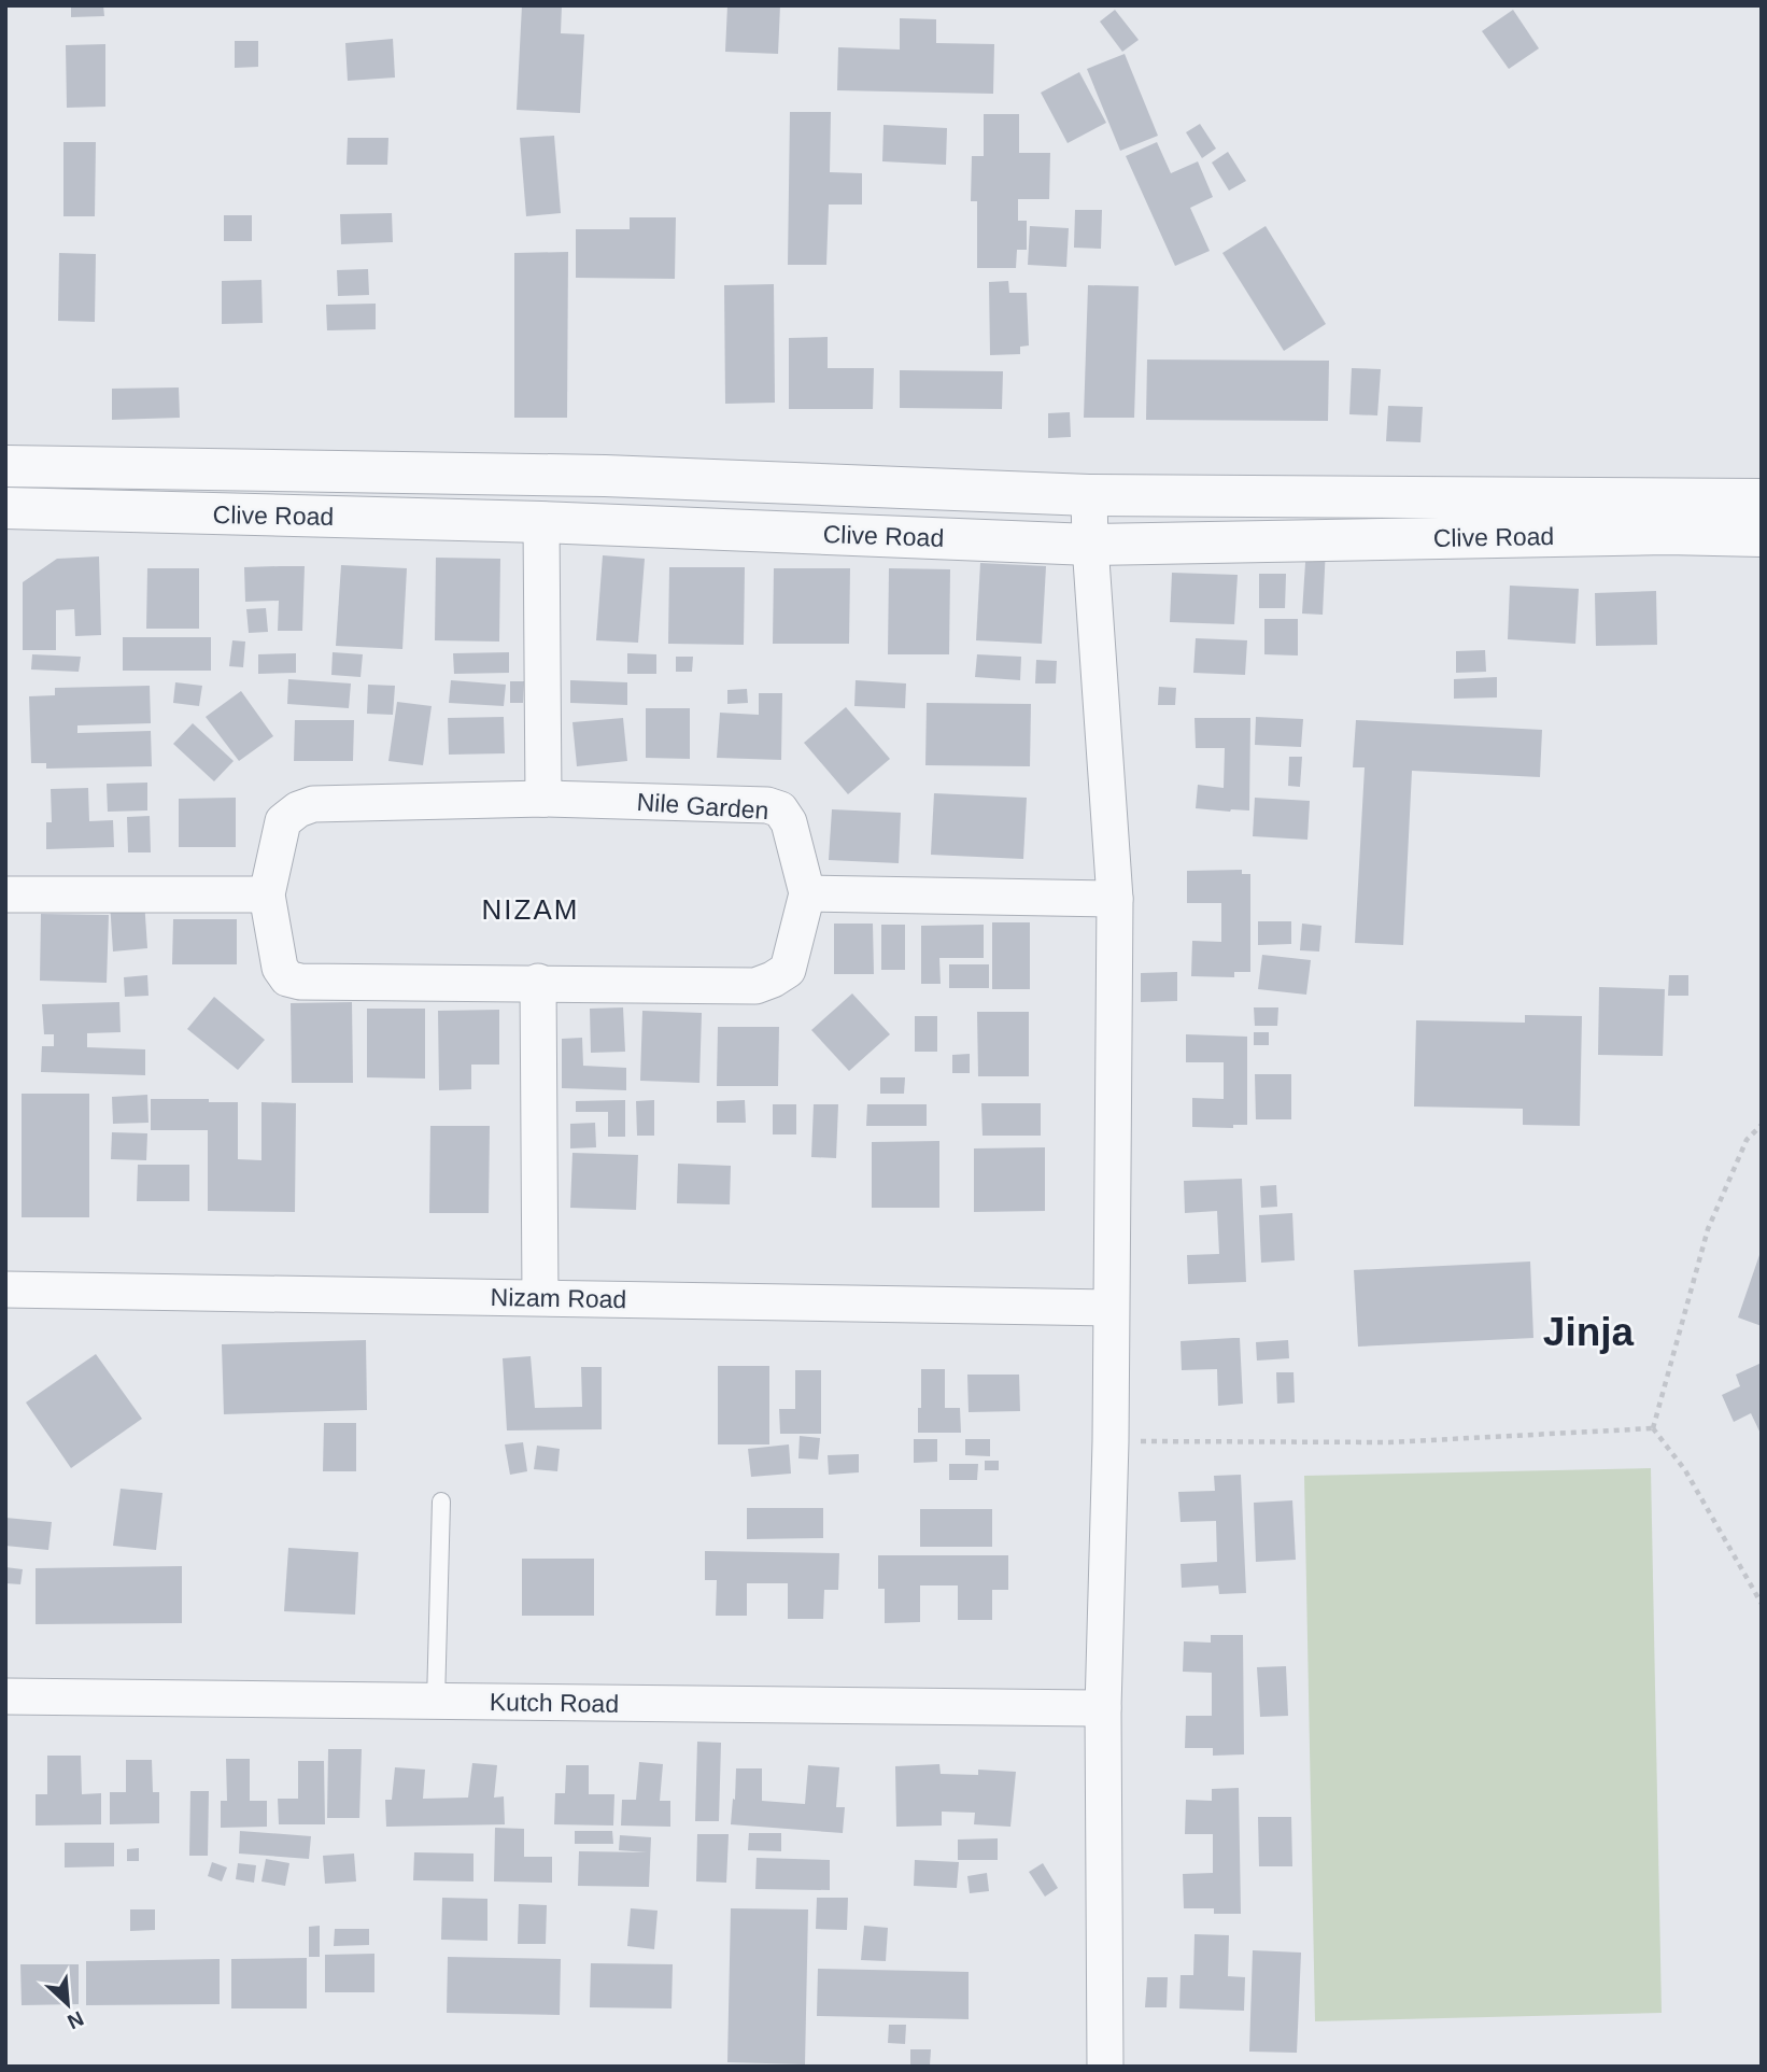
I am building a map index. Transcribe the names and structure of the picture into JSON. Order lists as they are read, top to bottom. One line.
{"streets":{"street":["Clive Road","Nile Garden","Nizam Road","Kutch Road"]},"districts":["NIZAM","Jinja"],"north":"bottom right"}
